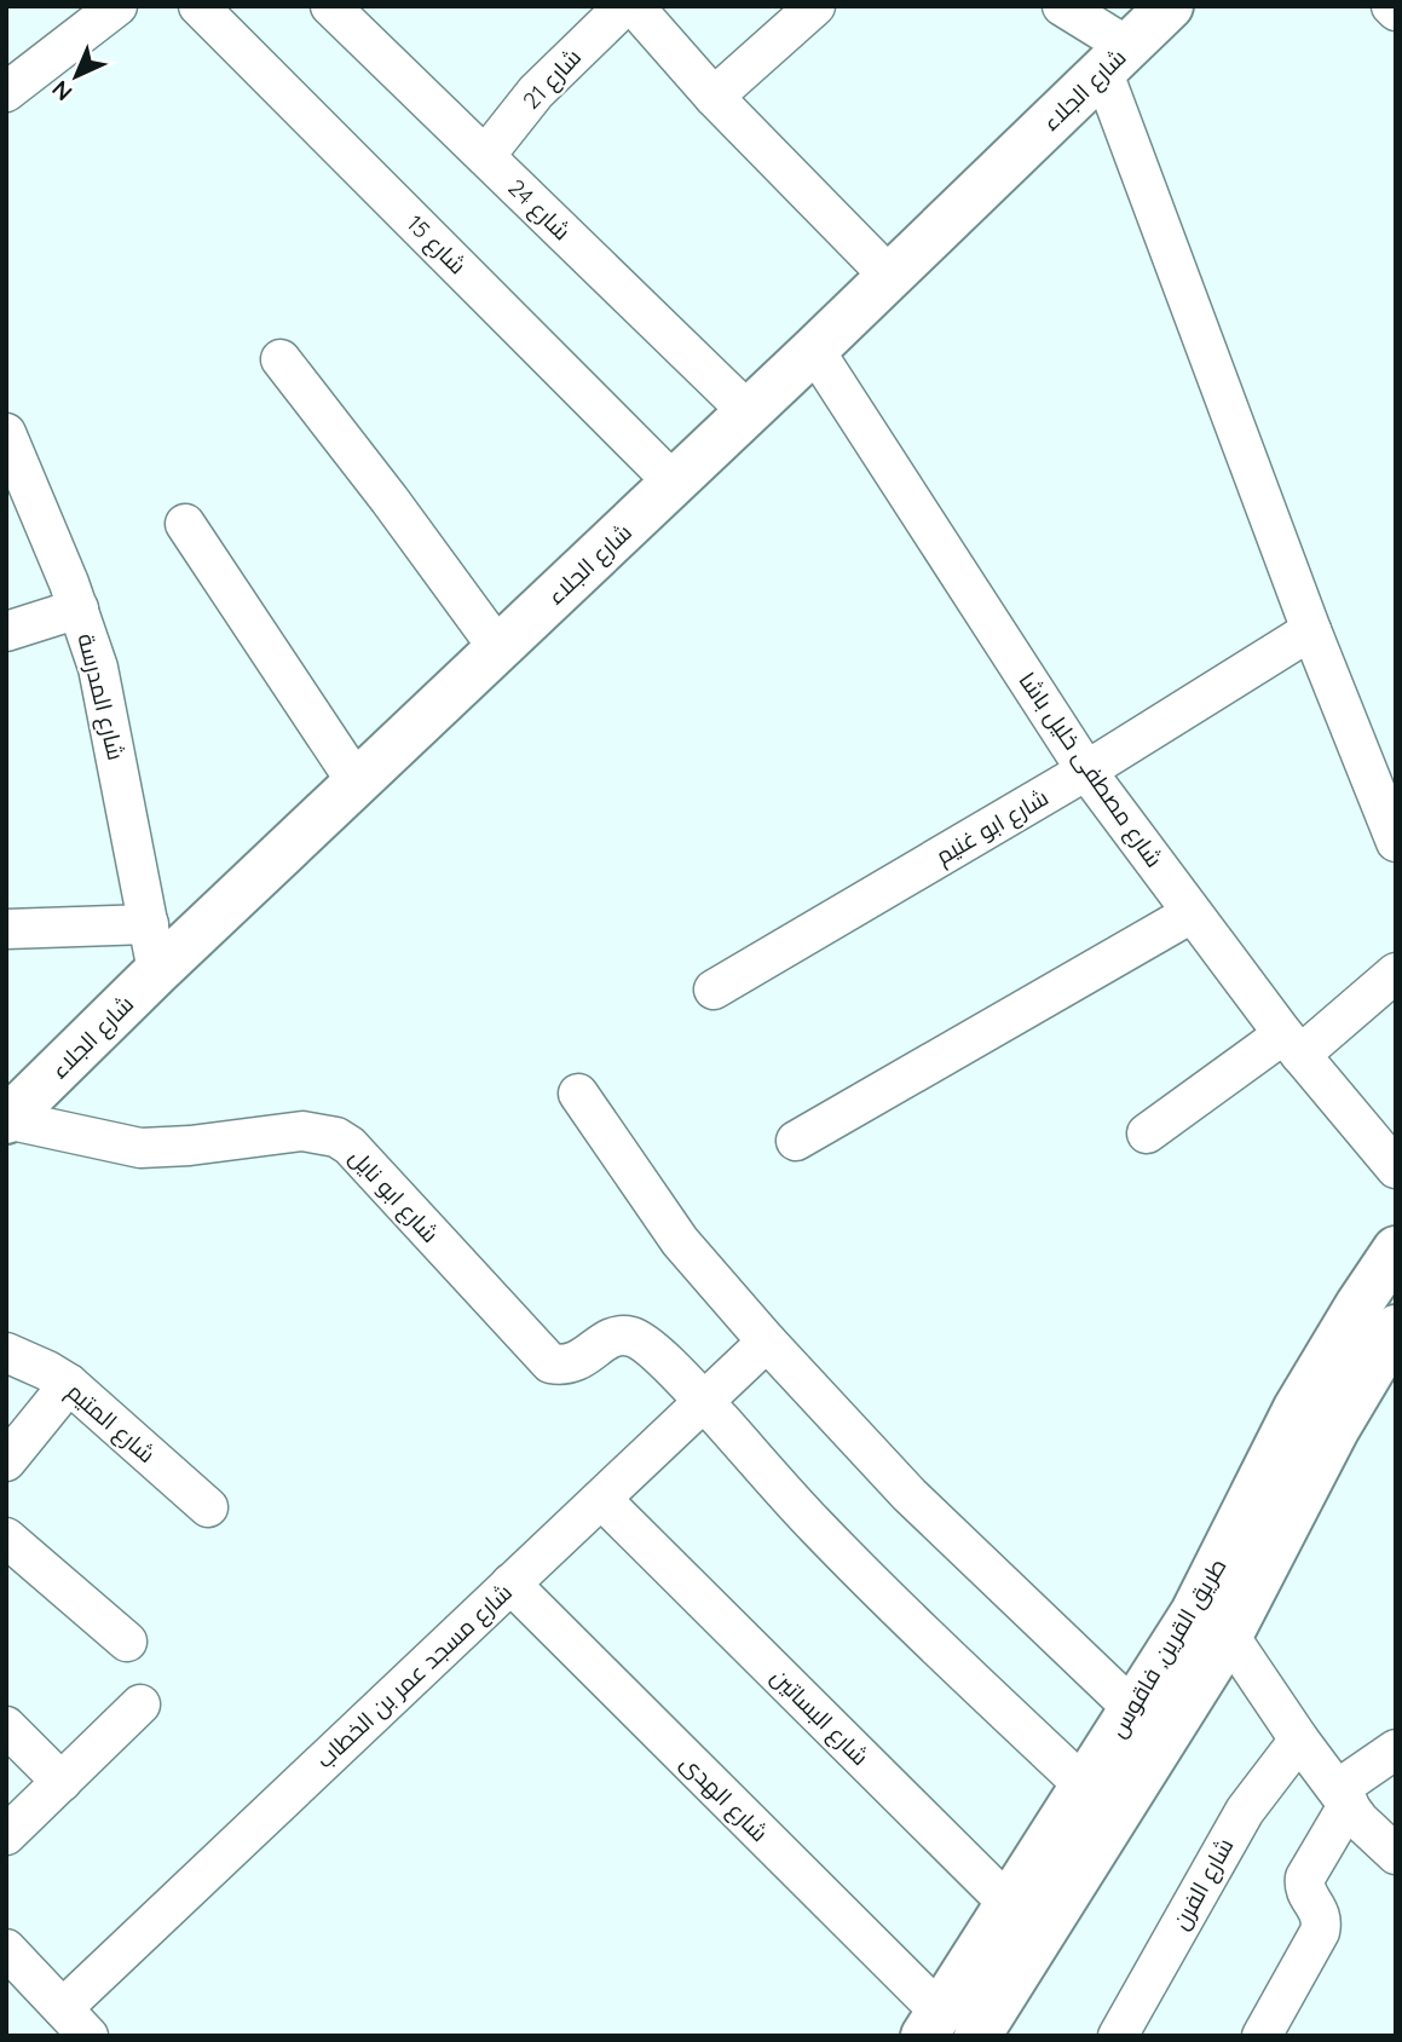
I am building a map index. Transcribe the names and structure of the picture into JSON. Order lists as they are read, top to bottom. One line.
{"streets":{"street":["شارع 21","شارع الجلاء","شارع 24","شارع 15","شارع المدرسة","شارع مصطفى خليل باشا","شارع ابو غنيم","شارع ابو نايل","شارع المتيم","طريق القرين, فاقوس","شارع مسجد عمر بن الخطاب","شارع البساتين","شارع الهدى","شارع الفرن"]},"crossings":[["شارع 21","شارع 24"],["شارع الجلاء","شارع 24"],["شارع الجلاء","شارع 15"],["شارع الجلاء","شارع المدرسة"],["شارع الجلاء","شارع مصطفى خليل باشا"],["شارع الجلاء","شارع ابو نايل"],["شارع مصطفى خليل باشا","شارع ابو غنيم"],["شارع ابو نايل","طريق القرين, فاقوس"],["شارع ابو نايل","شارع مسجد عمر بن الخطاب"],["طريق القرين, فاقوس","شارع البساتين"],["طريق القرين, فاقوس","شارع الهدى"],["شارع مسجد عمر بن الخطاب","شارع البساتين"],["شارع مسجد عمر بن الخطاب","شارع الهدى"]],"north":"bottom left"}
